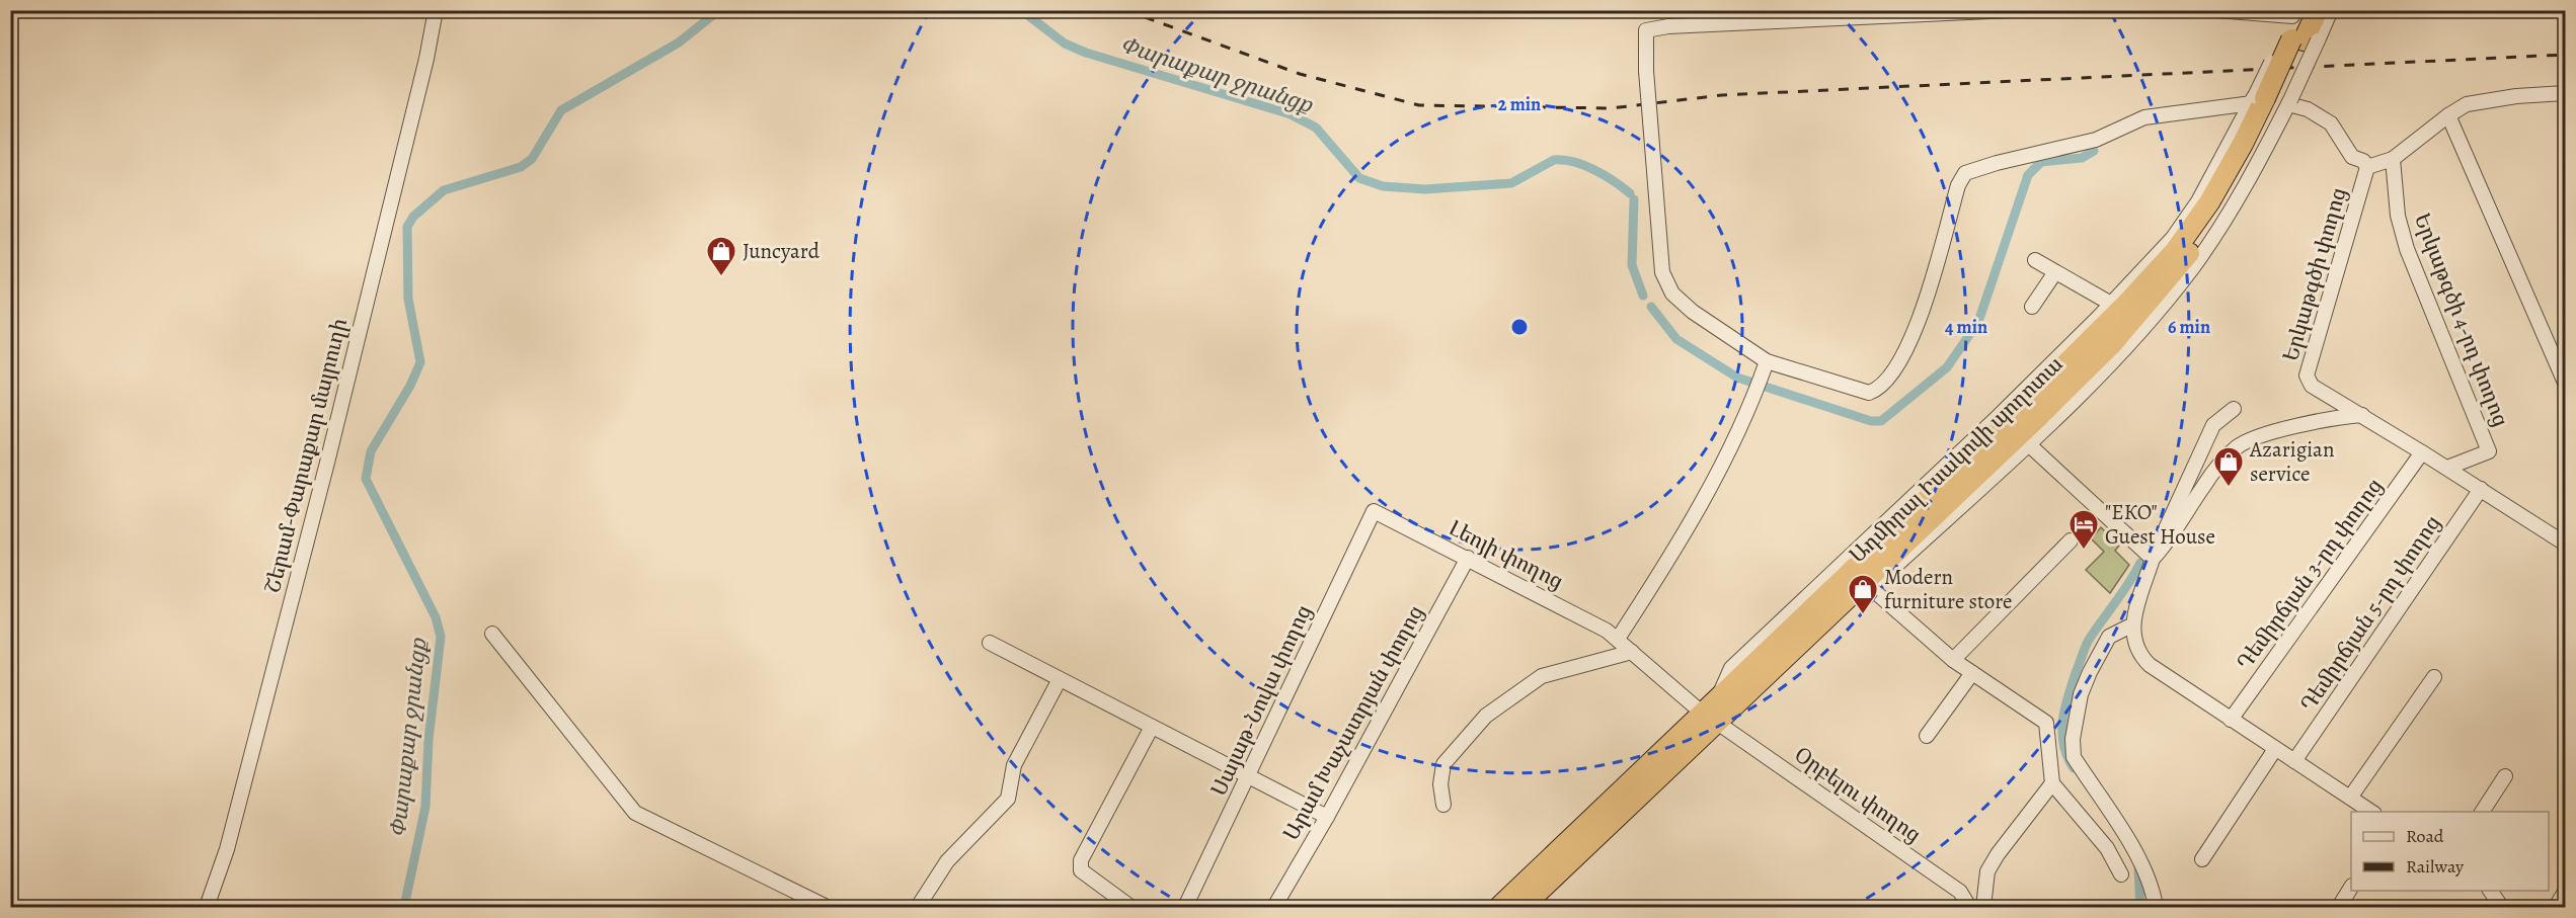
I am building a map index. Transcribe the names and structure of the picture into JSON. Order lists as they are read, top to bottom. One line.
{"streets":{"highway":["Ադմիրալ Իսակովի պողոտա"],"street":["Երկաթգծի փողոց","Երկաթգծի 4-րդ փողոց","Շերամ-Փարաքար մայրուղի","Լեոյի փողոց","Դեմիրճյան 3-րդ փողոց","Դեմիրճյան 5-րդ փողոց","Սայաթ-Նովա փողոց","Արամ Խաչատրյան փողոց","Օրբելու փողոց"]},"crossings":[["Երկաթգծի փողոց","Երկաթգծի 4-րդ փողոց"],["Երկաթգծի փողոց","Դեմիրճյան 3-րդ փողոց"],["Երկաթգծի փողոց","Դեմիրճյան 5-րդ փողոց"],["Ադմիրալ Իսակովի պողոտա","Լեոյի փողոց"],["Ադմիրալ Իսակովի պողոտա","Օրբելու փողոց"],["Լեոյի փողոց","Սայաթ-Նովա փողոց"],["Լեոյի փողոց","Արամ Խաչատրյան փողոց"],["Լեոյի փողոց","Օրբելու փողոց"]],"water":["Փարաքար ջրանցք"],"places":{"shop":["Juncyard","Azarigian service","Modern furniture store"],"hotel":["\"ЕКО\" Guest House"]},"legend":["Road","Railway"],"rings":["2 min","4 min","6 min"]}
